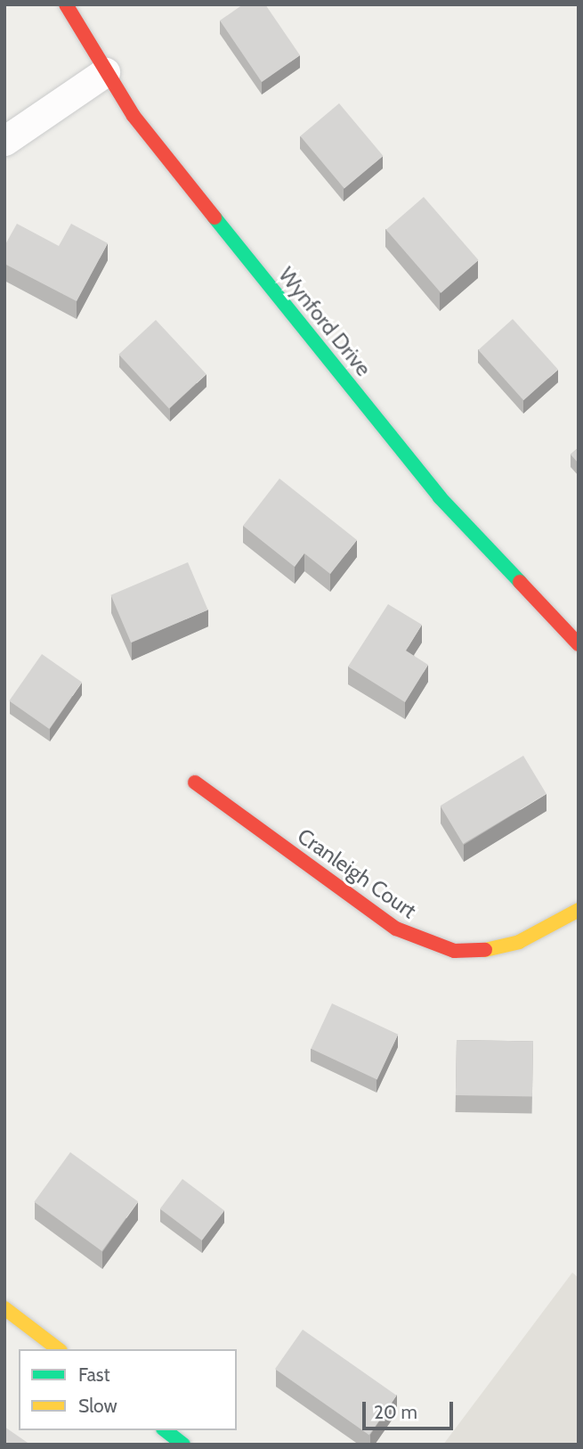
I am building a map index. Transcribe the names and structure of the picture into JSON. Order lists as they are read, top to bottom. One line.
{"streets":{"street":["Wynford Drive","Cranleigh Court"]},"legend":["Fast","Slow"],"scale_bar":"20 m"}
